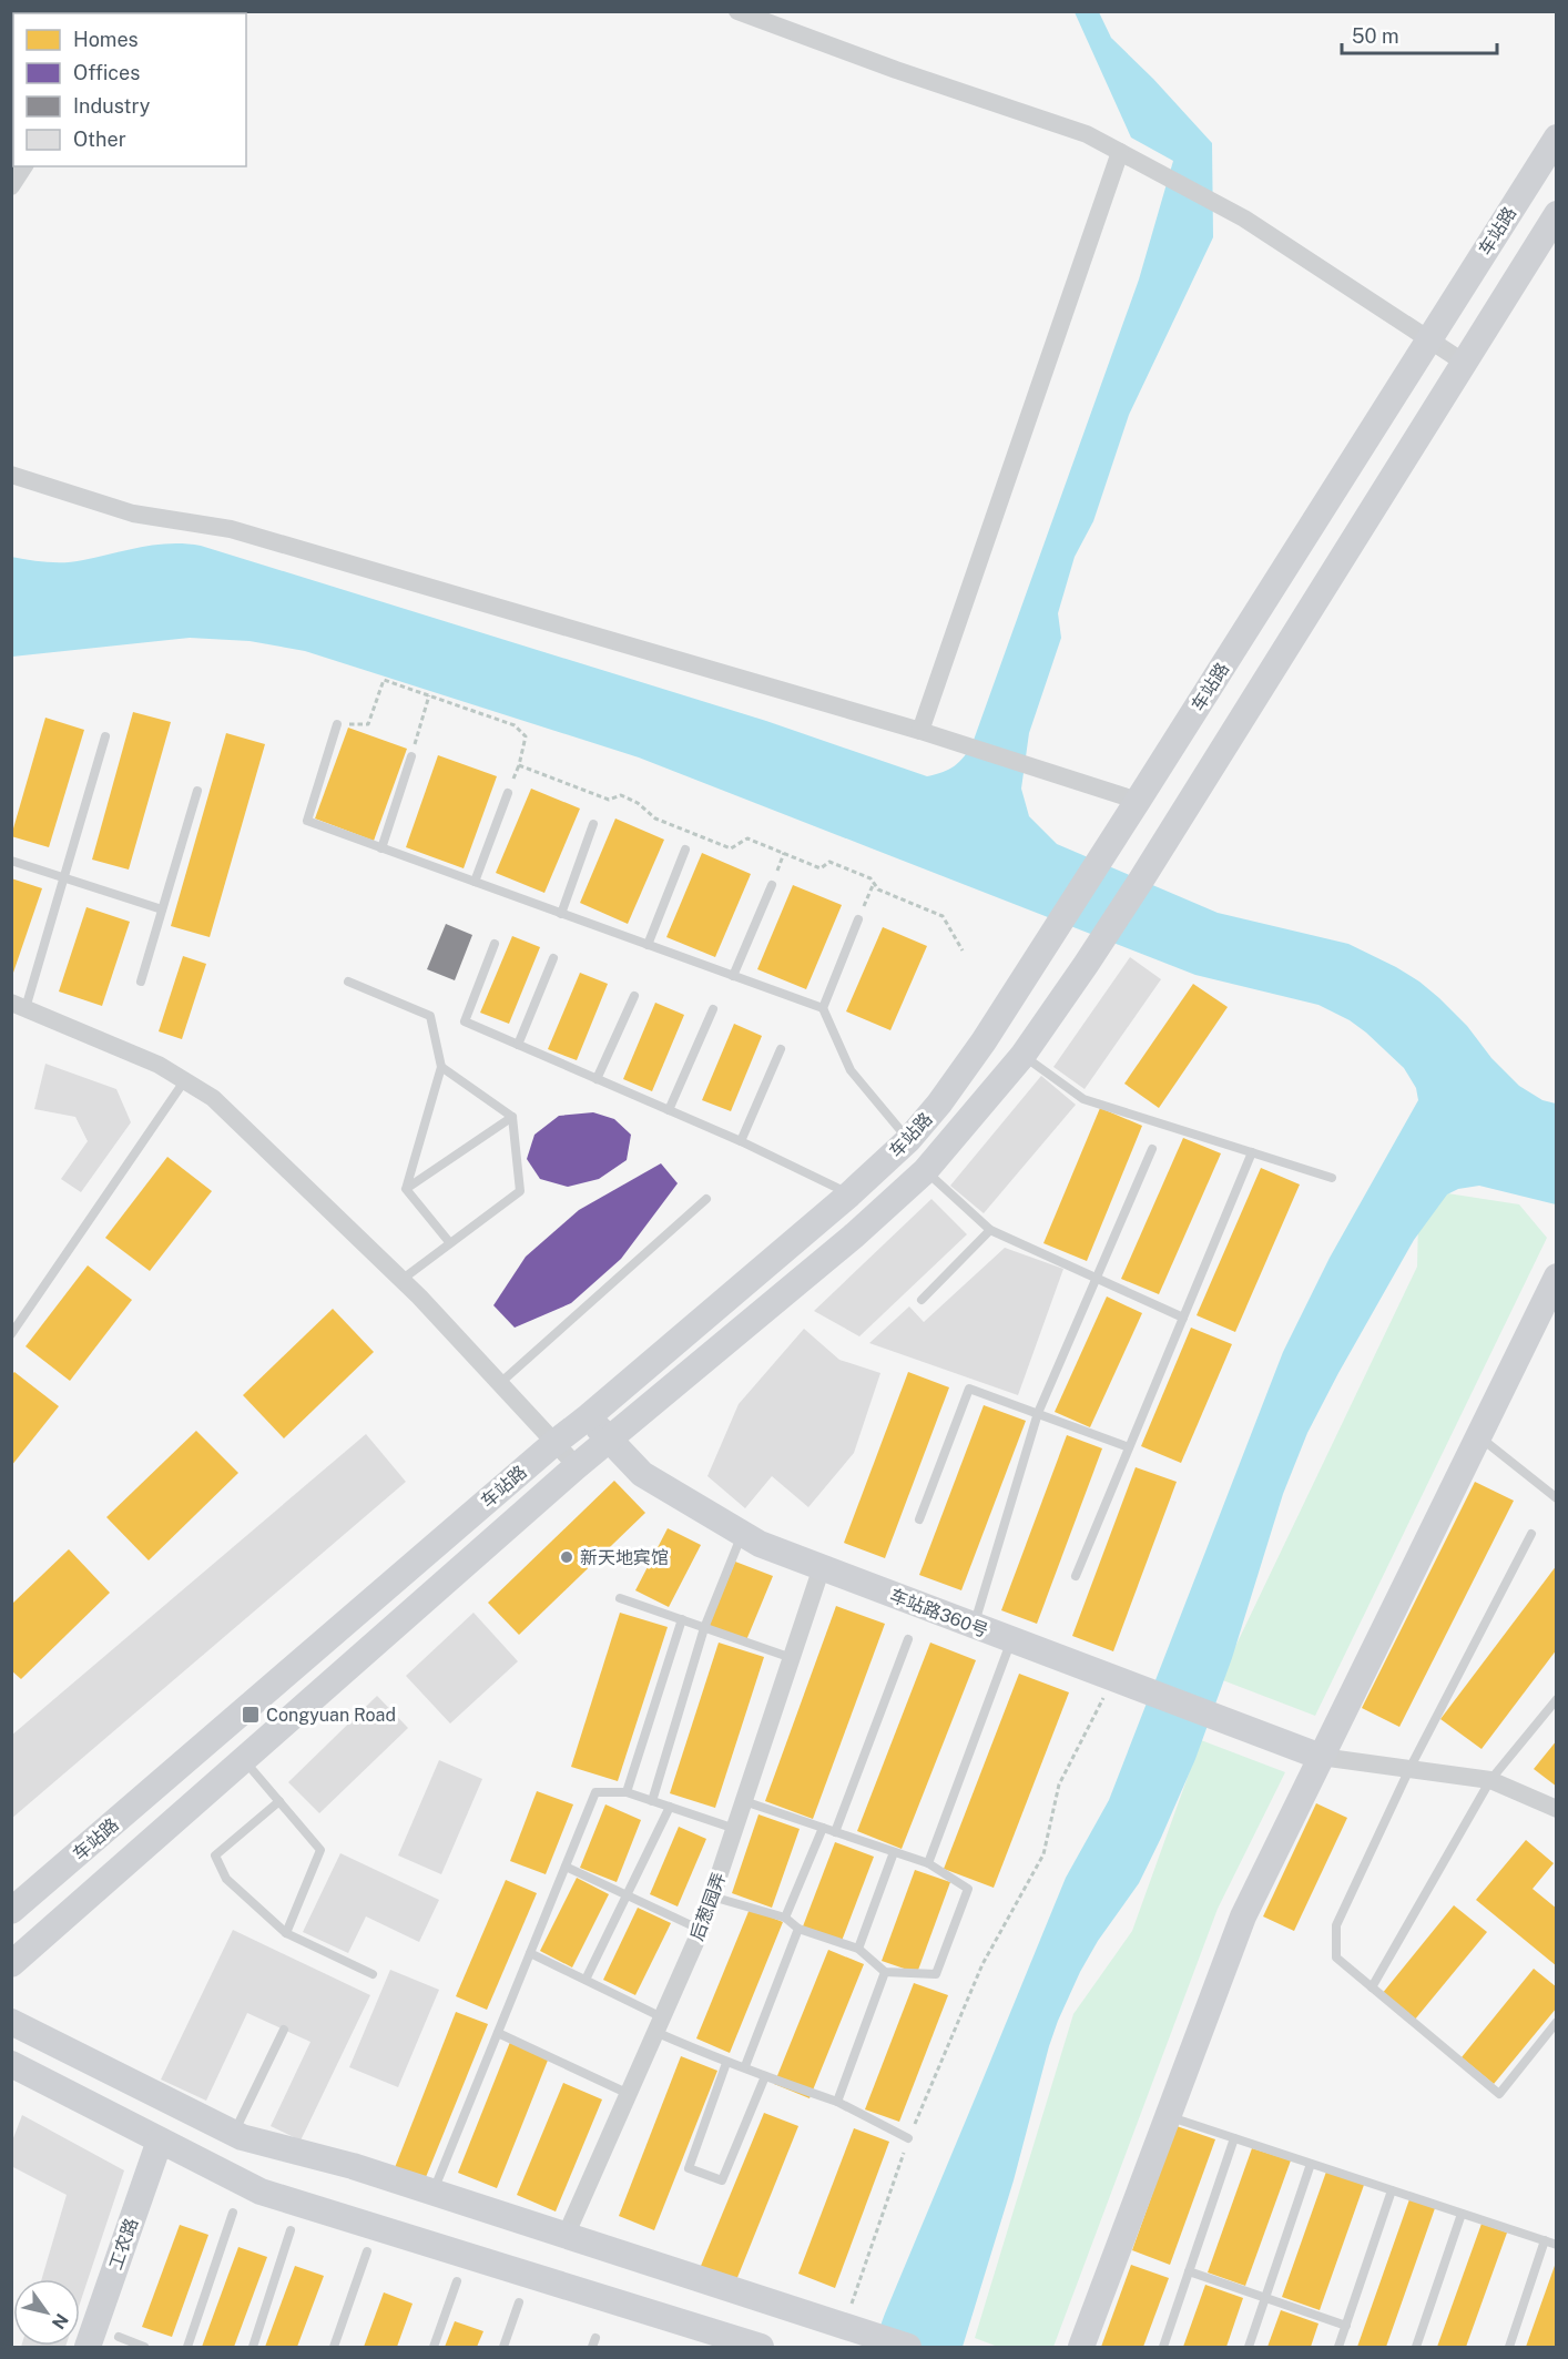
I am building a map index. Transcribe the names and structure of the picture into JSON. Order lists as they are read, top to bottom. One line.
{"streets":{"main road":["车站路","车站路360号","工农路"],"street":["后葱园弄"]},"crossings":[["车站路","车站路360号"],["车站路360号","后葱园弄"]],"places":{"other":["新天地宾馆"],"transit":["Congyuan Road"]},"legend":["Homes","Offices","Industry","Other"],"scale_bar":"50 m","north":"bottom right"}
